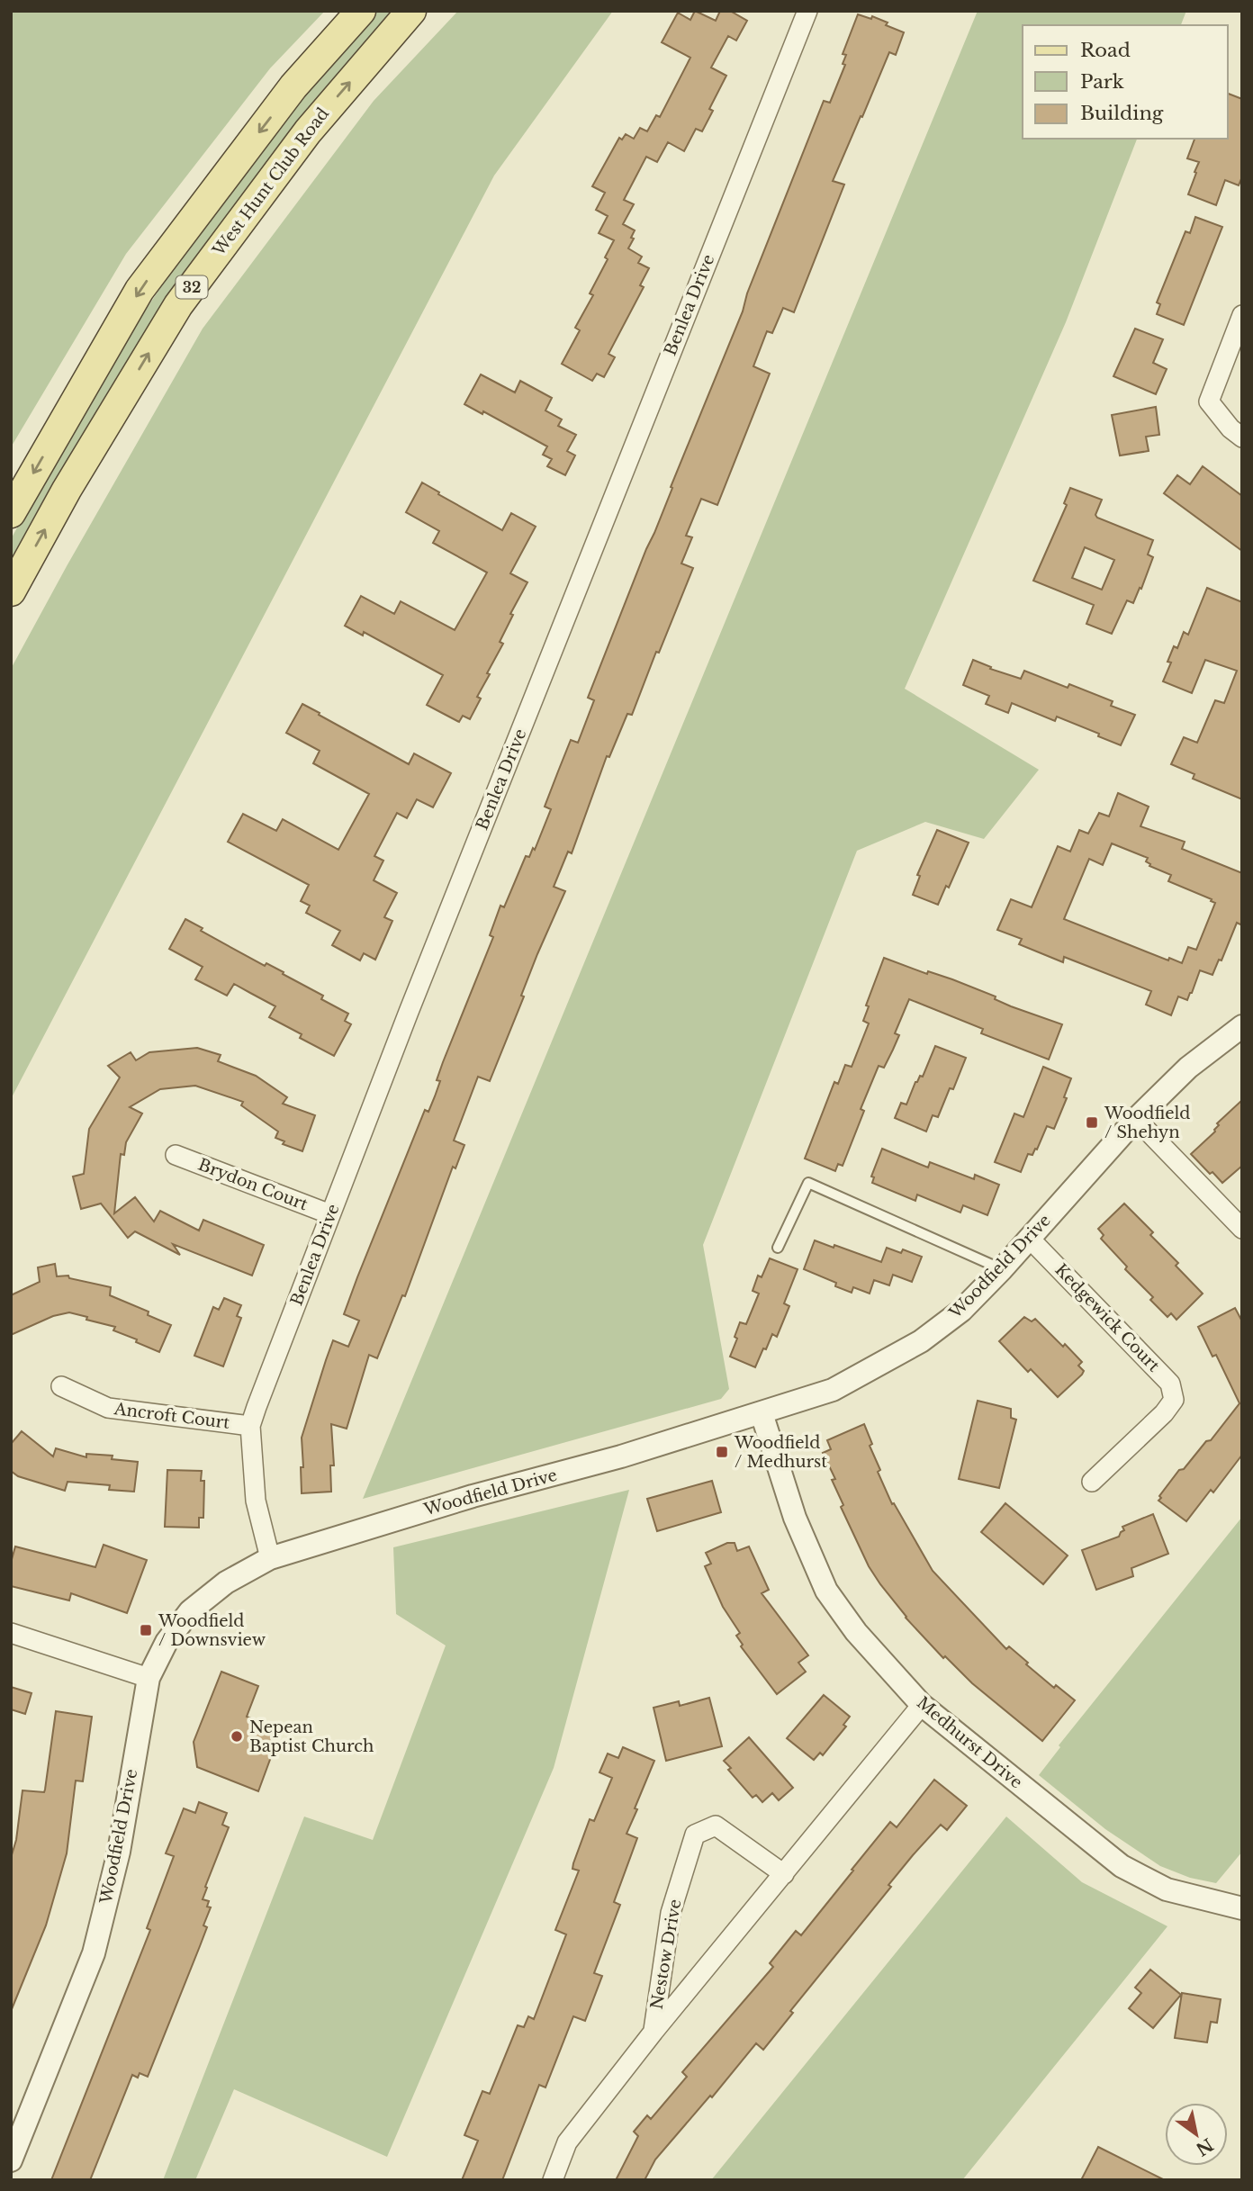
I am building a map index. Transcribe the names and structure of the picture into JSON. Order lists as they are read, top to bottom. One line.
{"streets":{"main road":["West Hunt Club Road","32"],"street":["Benlea Drive","Brydon Court","Woodfield Drive","Kedgewick Court","Ancroft Court","Medhurst Drive","Nestow Drive"]},"crossings":[["Benlea Drive","Brydon Court"],["Benlea Drive","Woodfield Drive"],["Benlea Drive","Ancroft Court"],["Woodfield Drive","Kedgewick Court"],["Woodfield Drive","Medhurst Drive"],["Medhurst Drive","Nestow Drive"]],"places":{"transit":["Woodfield / Shehyn","Woodfield / Medhurst","Woodfield / Downsview"],"other":["Nepean Baptist Church"]},"legend":["Road","Park","Building"],"north":"bottom right"}
